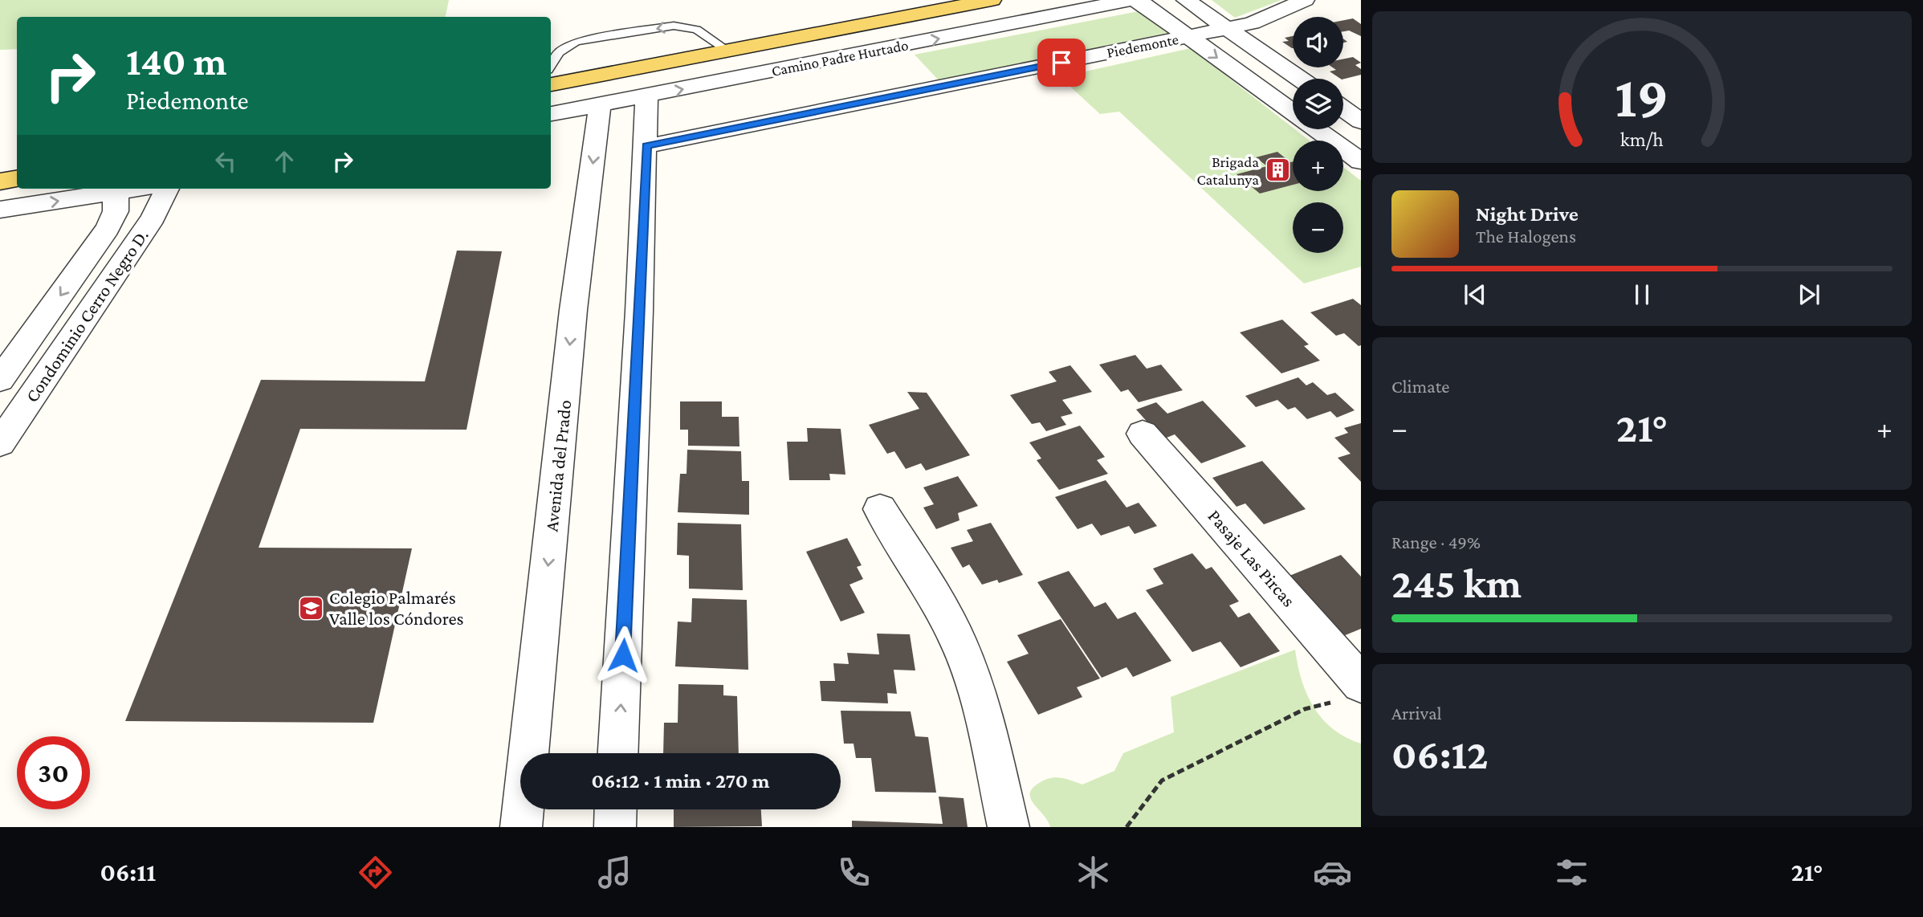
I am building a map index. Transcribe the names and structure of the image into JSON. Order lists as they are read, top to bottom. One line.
{"streets":{"main road":["Camino Padre Hurtado"],"street":["Piedemonte","Condominio Cerro Negro D.","Avenida del Prado","Pasaje Las Pircas"]},"crossings":[["Camino Padre Hurtado","Avenida del Prado"]],"places":{"building":["Brigada Catalunya"],"school or university":["Colegio Palmarés Valle los Cóndores"]},"page":{"map_buttons":["+","−"],"turn":["140 m","Piedemonte"],"song":["Night Drive","The Halogens"],"tile":["Climate",["Range · 49%","245 km"],["Arrival","06:12"]],"heat":["−","21°","+"],"limit":"30","trip":"06:12 · 1 min · 270 m","tabs":["06:11","21°"],"gauge":["19","km/h"]}}
